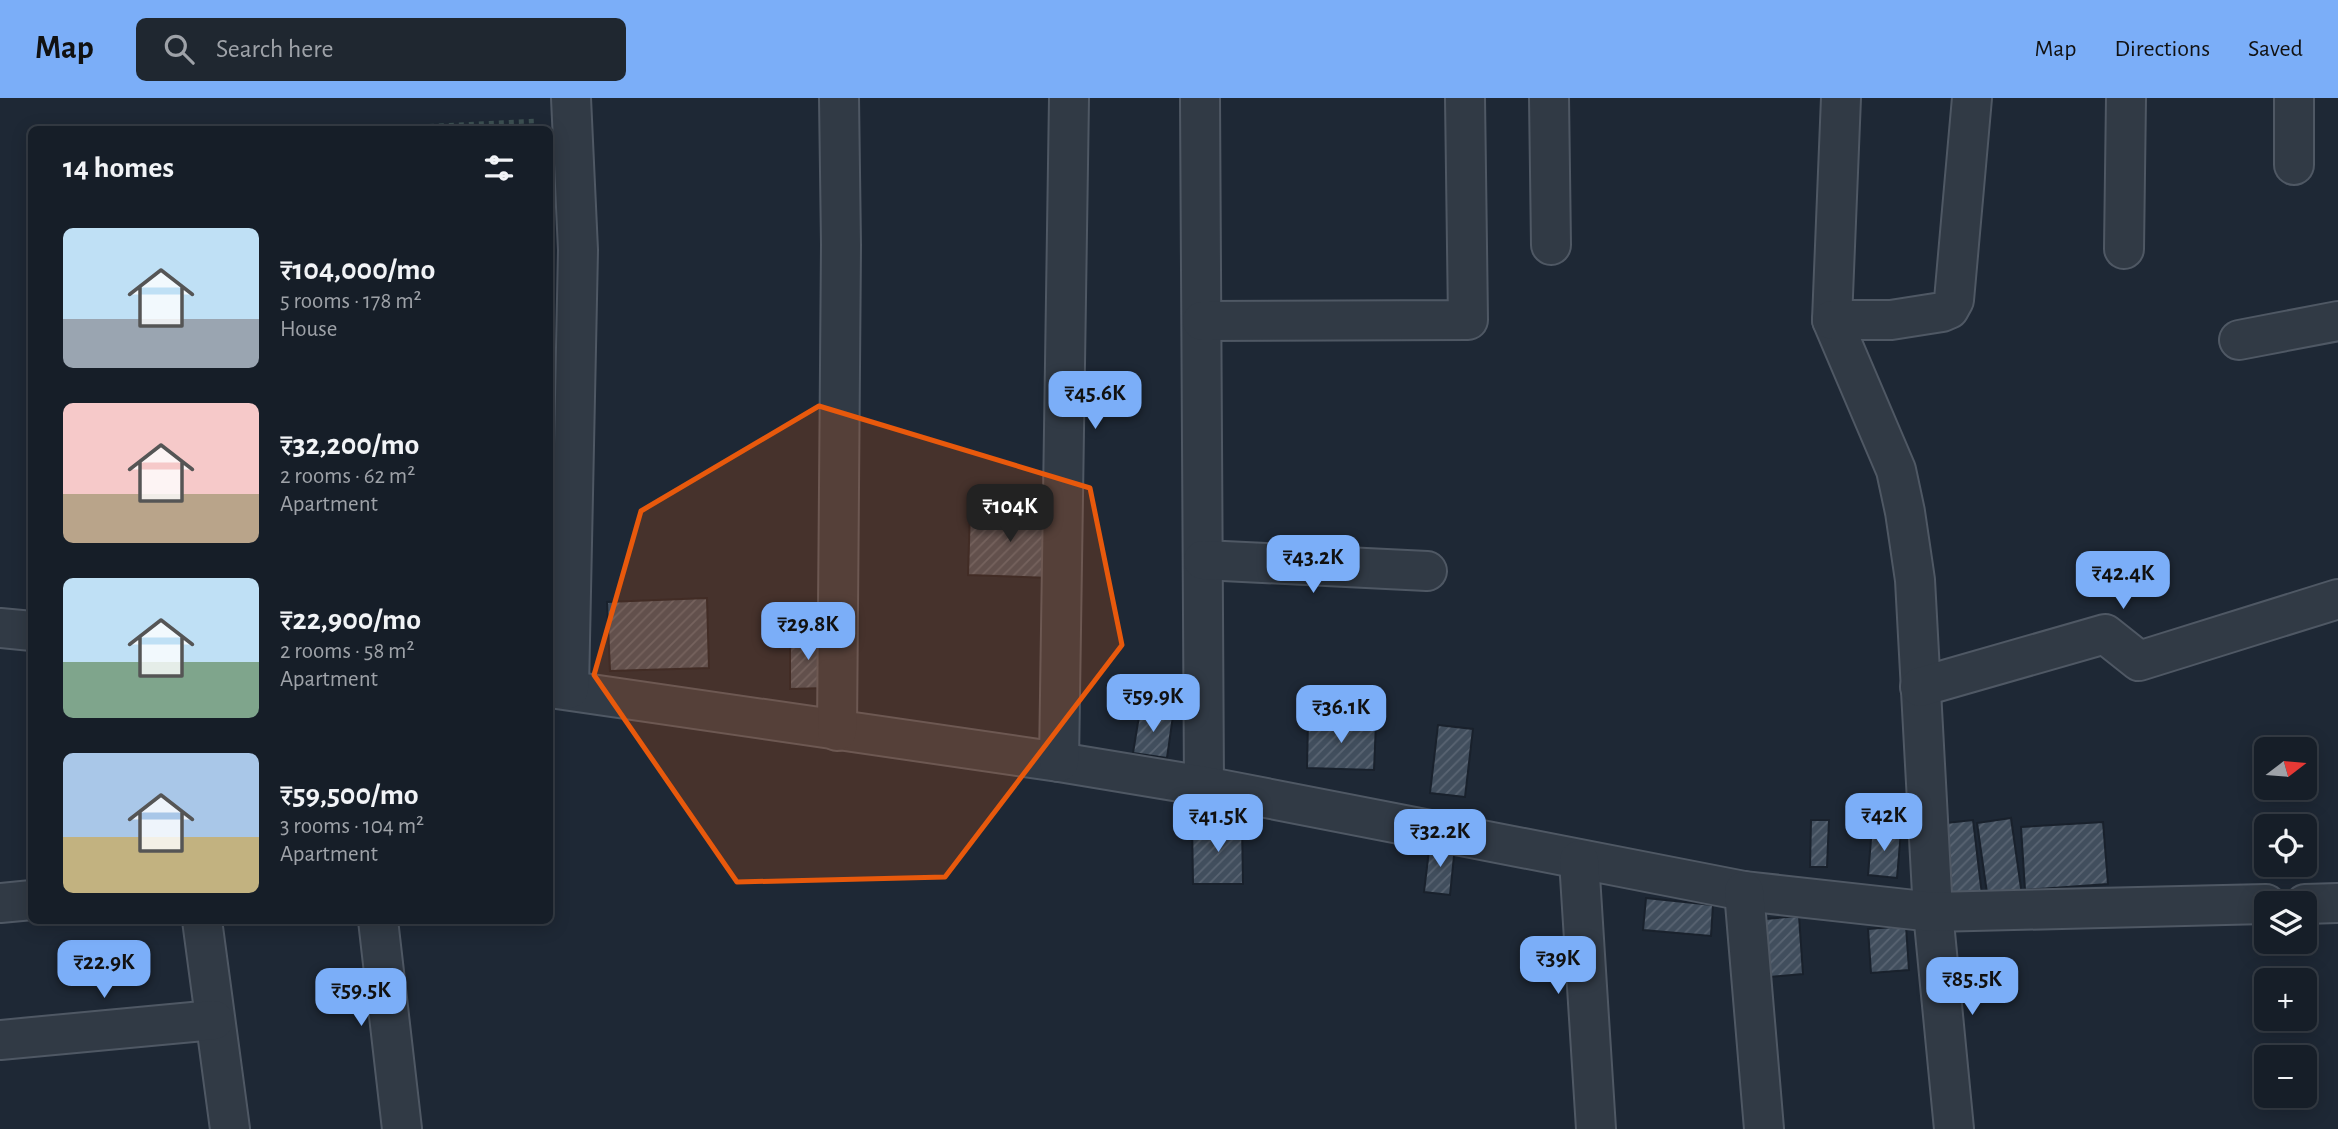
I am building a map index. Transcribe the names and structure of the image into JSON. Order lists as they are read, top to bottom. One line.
{"north":"right","page":{"header":"Map","search":"Search here","nav":["Map","Directions","Saved"],"heading":"14 homes","list":[{"name":"₹104,000/mo","note":"5 rooms · 178 m² · House"},{"name":"₹32,200/mo","note":"2 rooms · 62 m² · Apartment"},{"name":"₹22,900/mo","note":"2 rooms · 58 m² · Apartment"},{"name":"₹59,500/mo","note":"3 rooms · 104 m² · Apartment"}],"price":["₹45.6K","₹104K","₹43.2K","₹42.4K","₹29.8K","₹59.9K","₹36.1K","₹42K","₹41.5K","₹32.2K","₹39K","₹22.9K","₹85.5K","₹59.5K"],"map_buttons":["+","−"]}}
